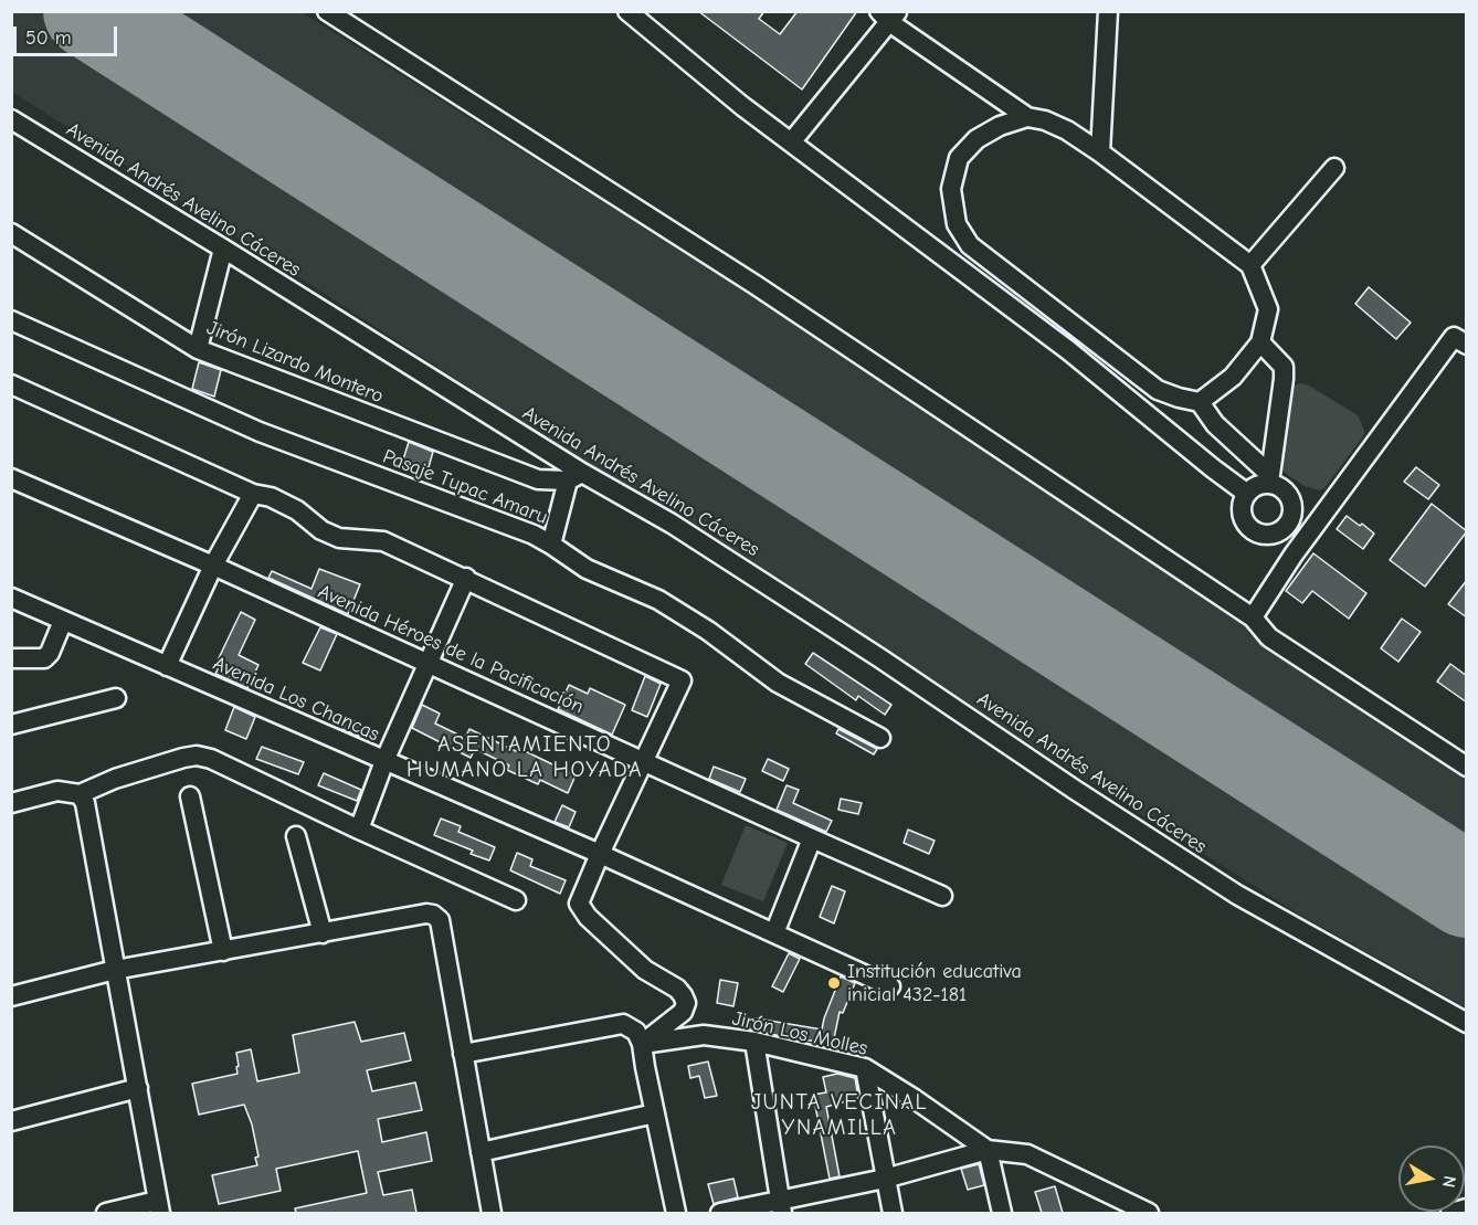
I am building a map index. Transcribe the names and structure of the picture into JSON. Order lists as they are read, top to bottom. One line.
{"streets":{"street":["Avenida Andrés Avelino Cáceres","Jirón Lizardo Montero","Pasaje Tupac Amaru","Avenida Héroes de la Pacificación","Avenida Los Chancas","Jirón Los Molles"]},"crossings":[["Avenida Andrés Avelino Cáceres","Jirón Lizardo Montero"]],"districts":["ASENTAMIENTO HUMANO LA HOYADA","JUNTA VECINAL YNAMILLA"],"places":["Institución educativa inicial 432-181"],"scale_bar":"50 m","north":"right"}
